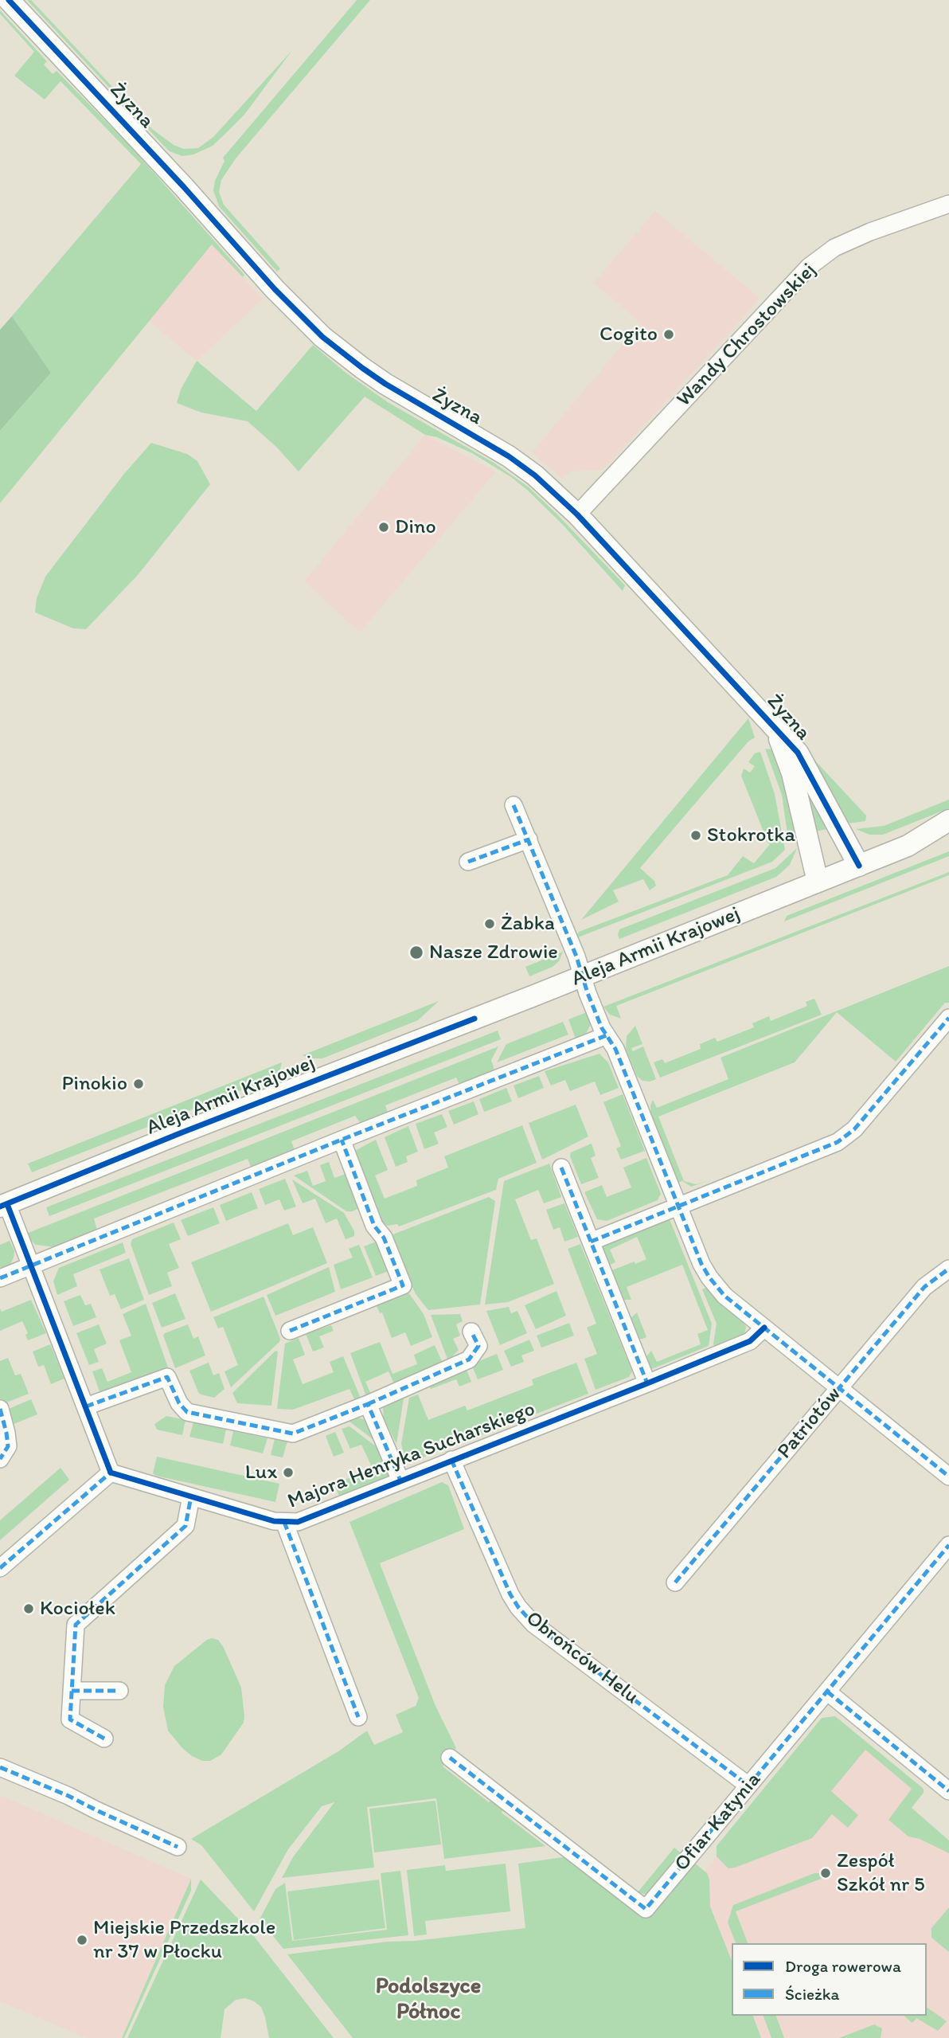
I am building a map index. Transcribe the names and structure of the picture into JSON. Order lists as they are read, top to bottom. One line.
{"streets":{"street":["Żyzna","Wandy Chrostowskiej","Aleja Armii Krajowej","Patriotów","Majora Henryka Sucharskiego","Obrońców Helu","Ofiar Katynia"]},"crossings":[["Żyzna","Wandy Chrostowskiej"],["Żyzna","Aleja Armii Krajowej"],["Majora Henryka Sucharskiego","Obrońców Helu"],["Obrońców Helu","Ofiar Katynia"]],"districts":["Podolszyce Północ"],"places":["Cogito","Dino","Stokrotka","Żabka","Nasze Zdrowie","Pinokio","Lux","Kociołek","Zespół Szkół nr 5","Miejskie Przedszkole nr 37 w Płocku"],"legend":["Droga rowerowa","Ścieżka"]}
